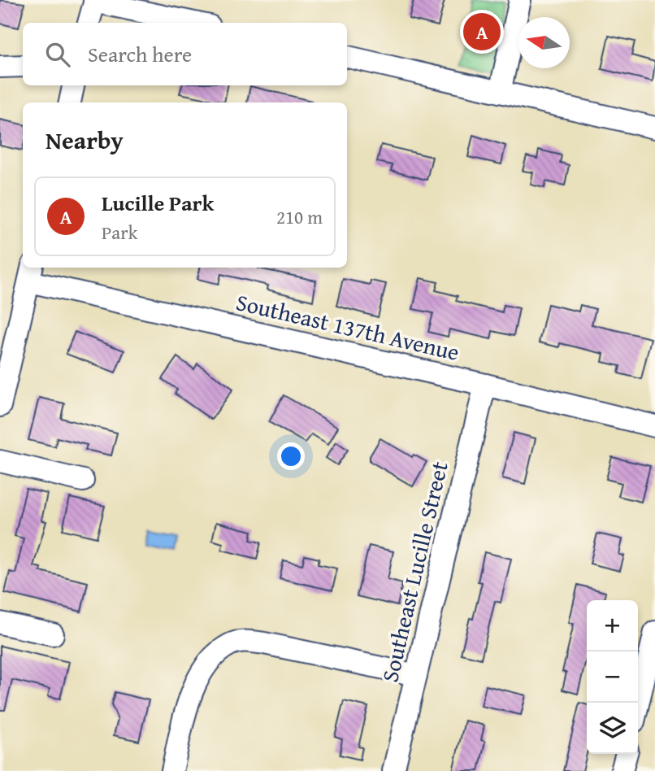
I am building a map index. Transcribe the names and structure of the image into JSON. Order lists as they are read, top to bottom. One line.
{"streets":{"street":["Southeast 137th Avenue","Southeast Lucille Street"]},"crossings":[["Southeast 137th Avenue","Southeast Lucille Street"]],"north":"left","page":{"pins":"A","search":"Search here","heading":"Nearby","list":[{"mark":"A","name":"Lucille Park","note":"Park","value":"210 m"}],"map_buttons":["+","−"]}}
